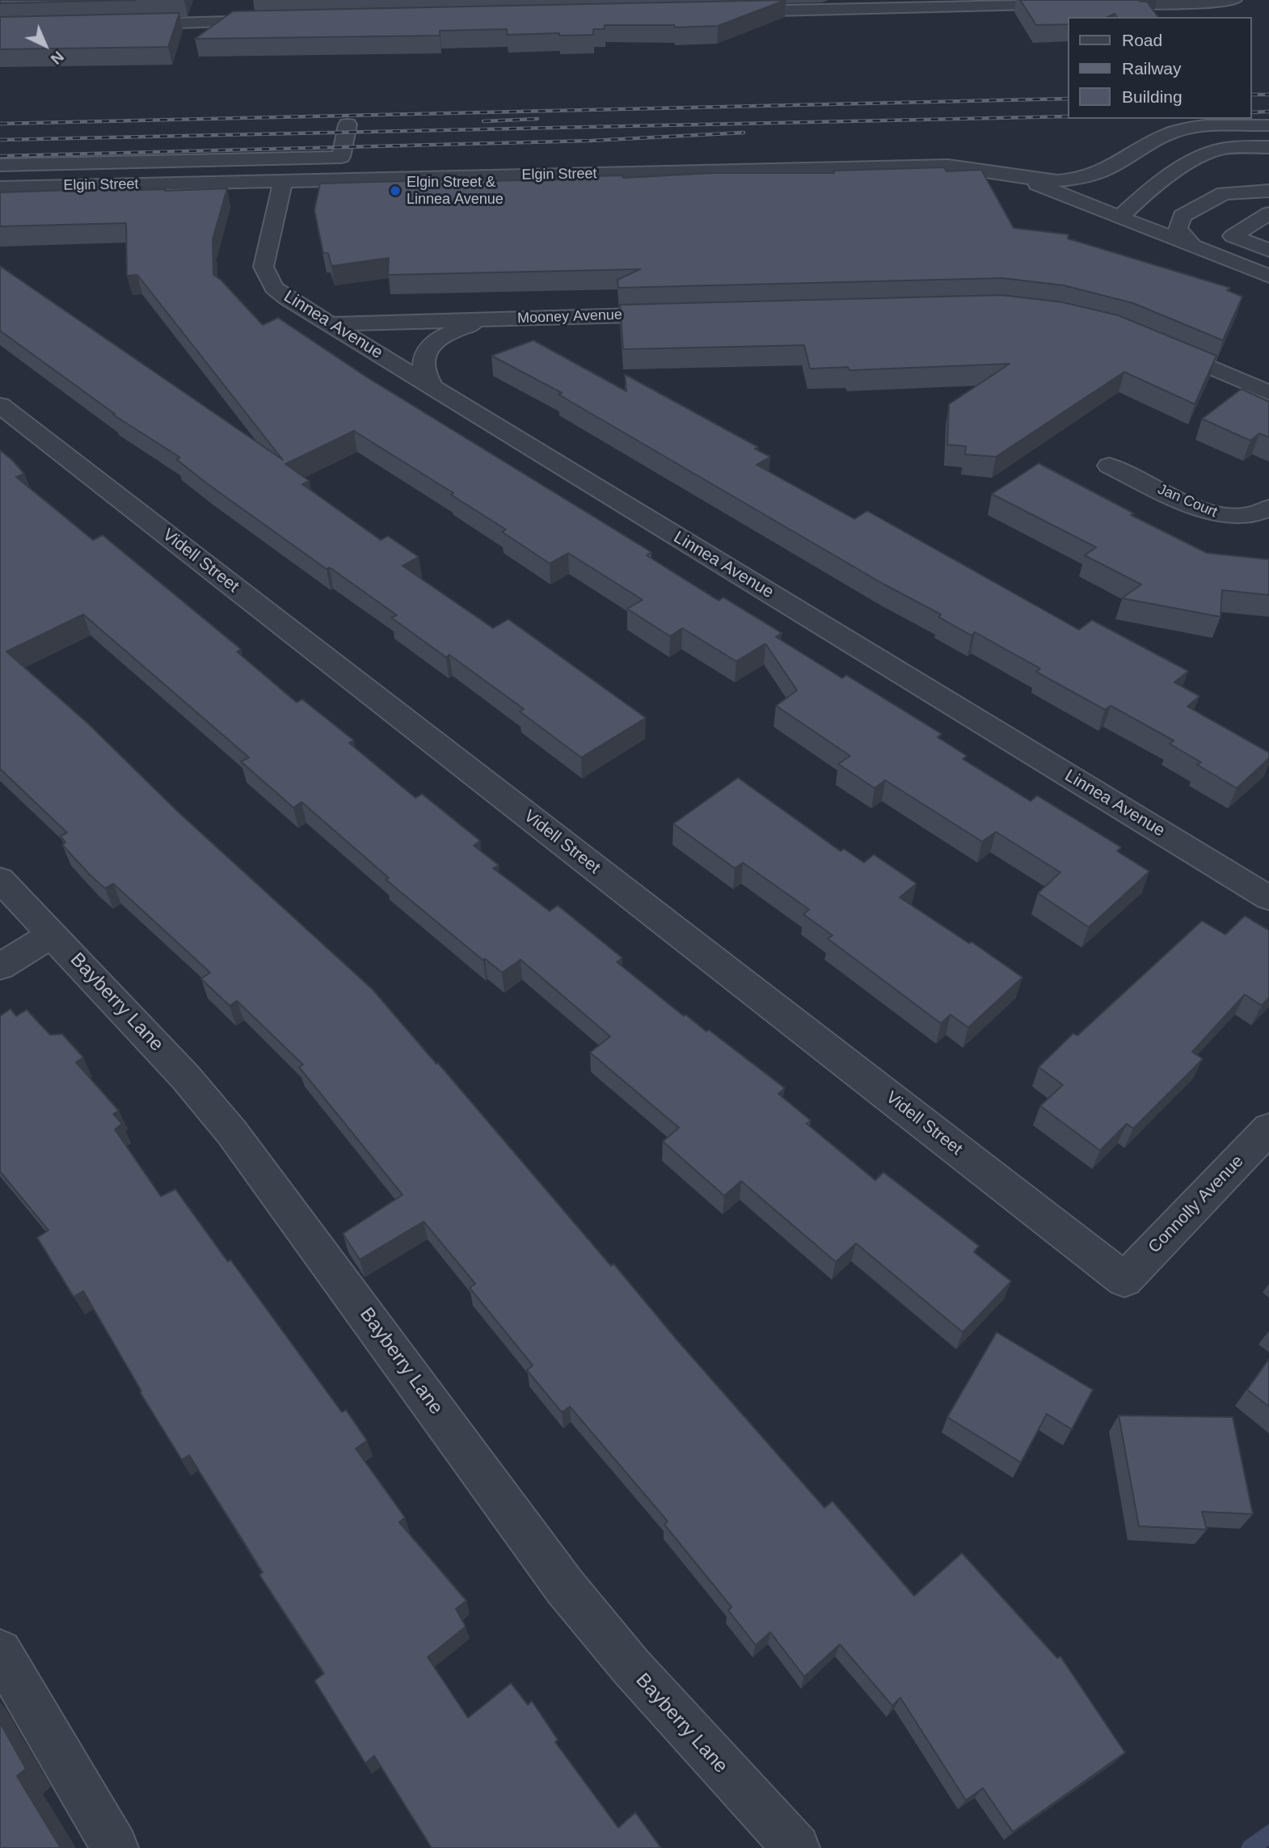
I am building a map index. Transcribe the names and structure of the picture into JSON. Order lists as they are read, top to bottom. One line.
{"streets":{"street":["Elgin Street","Mooney Avenue","Linnea Avenue","Jan Court","Videll Street","Bayberry Lane","Connolly Avenue"]},"crossings":[["Elgin Street","Linnea Avenue"],["Mooney Avenue","Linnea Avenue"],["Videll Street","Connolly Avenue"]],"places":["Elgin Street & Linnea Avenue"],"legend":["Road","Railway","Building"],"north":"bottom right"}
